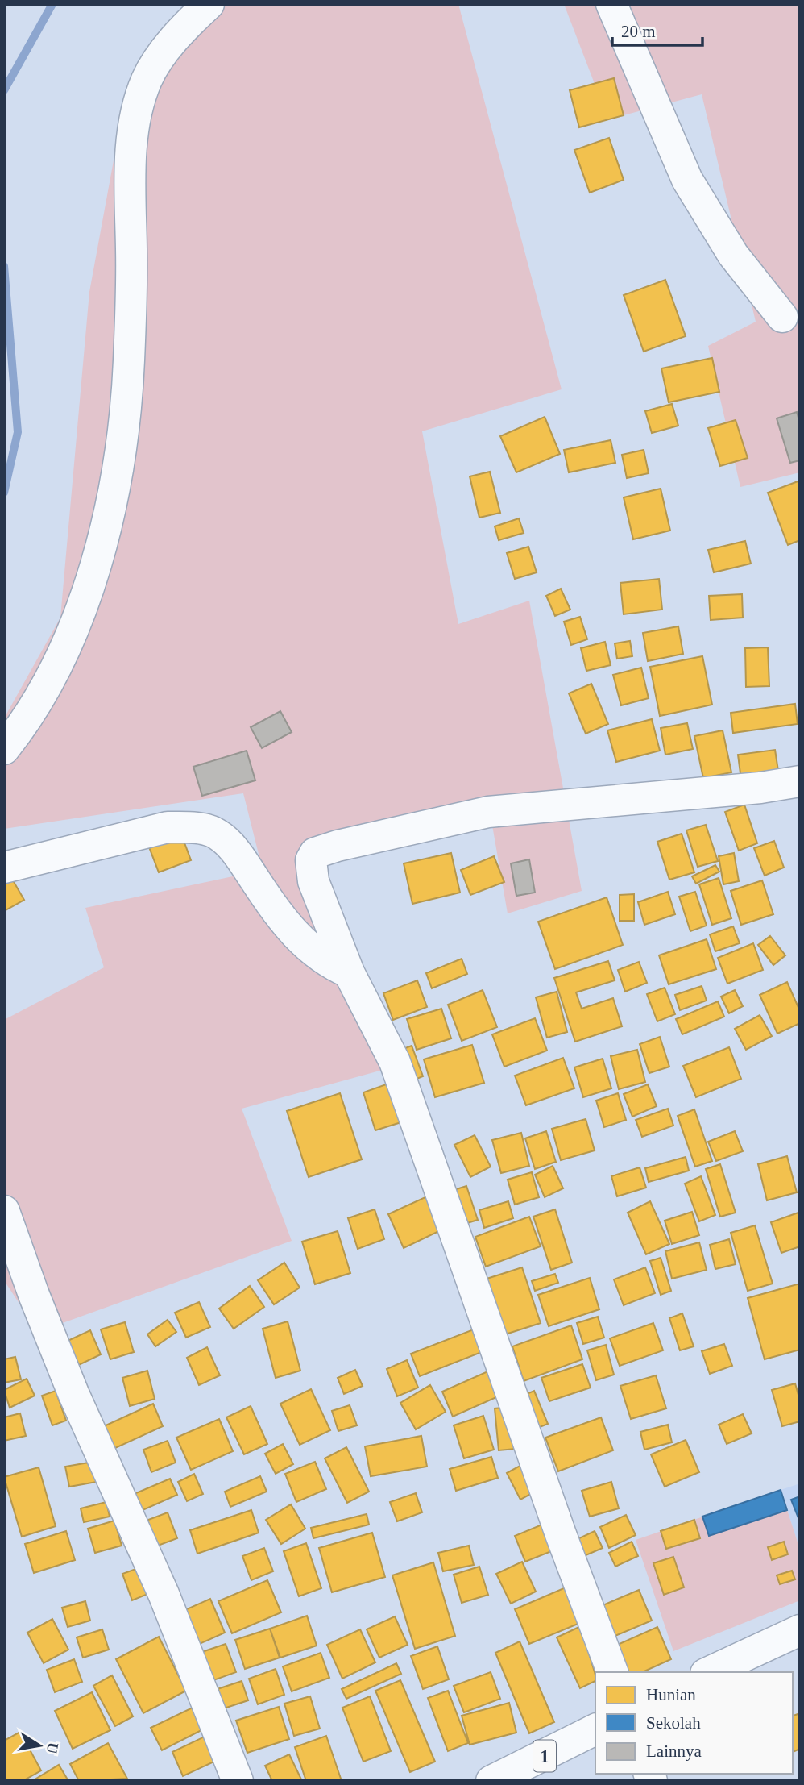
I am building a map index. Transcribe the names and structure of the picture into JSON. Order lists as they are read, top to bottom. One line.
{"streets":{"main road":["1"]},"legend":["Hunian","Sekolah","Lainnya"],"scale_bar":"20 m","north":"right"}
